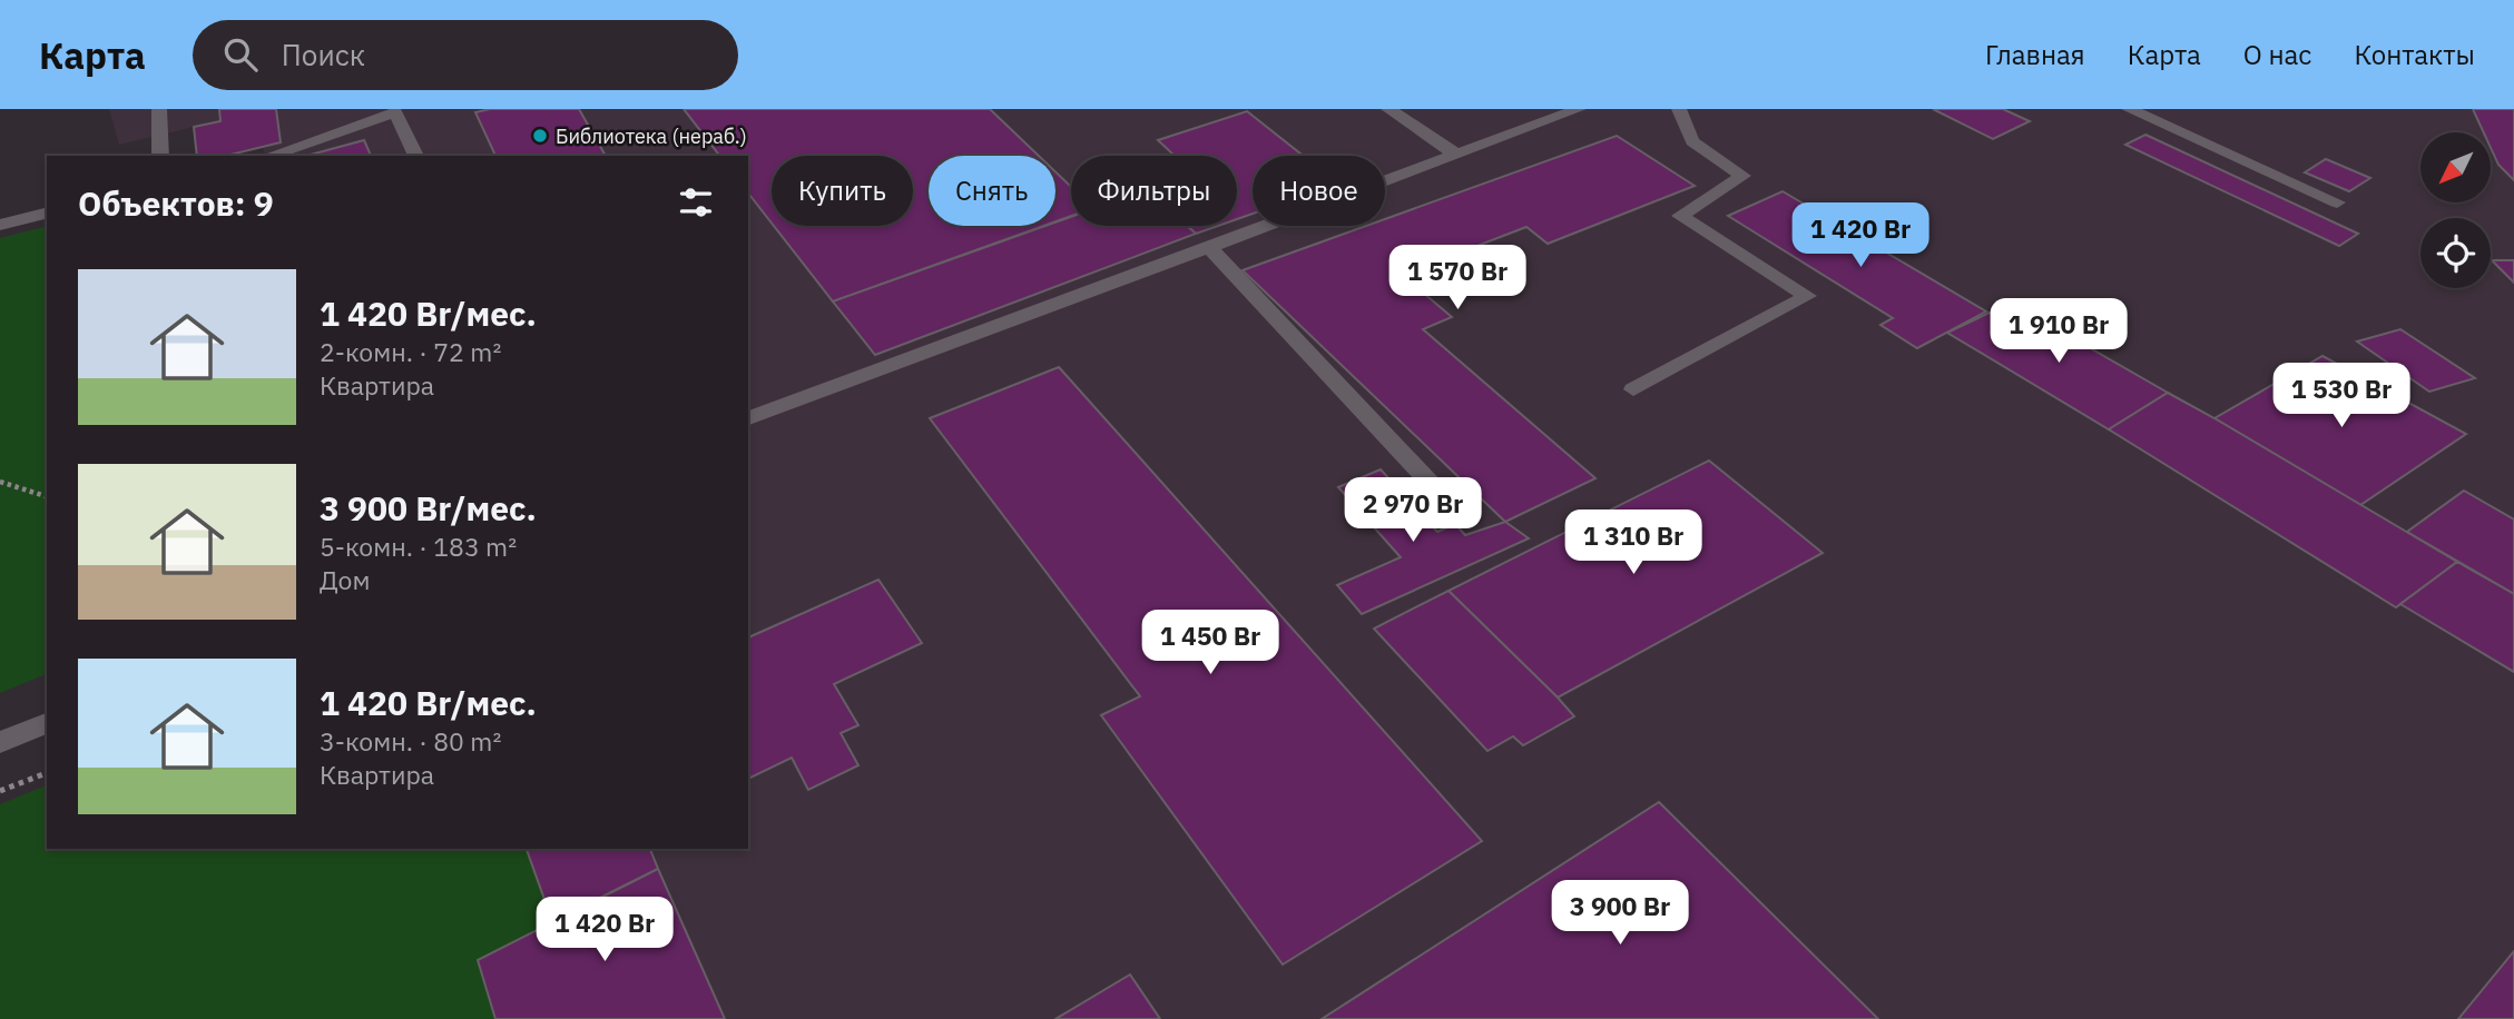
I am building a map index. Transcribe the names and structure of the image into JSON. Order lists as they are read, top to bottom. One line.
{"places":["Библиотека (нераб.)"],"north":"bottom left","page":{"header":"Карта","search":"Поиск","nav":["Главная","Карта","О нас","Контакты"],"chip":["Купить","Снять","Фильтры","Новое"],"heading":"Объектов: 9","price":["1 420 Br","1 570 Br","1 910 Br","1 530 Br","2 970 Br","1 310 Br","1 450 Br","3 900 Br","1 420 Br"],"list":[{"name":"1 420 Br/мес.","note":"2-комн. · 72 m² · Квартира"},{"name":"3 900 Br/мес.","note":"5-комн. · 183 m² · Дом"},{"name":"1 420 Br/мес.","note":"3-комн. · 80 m² · Квартира"}]}}
